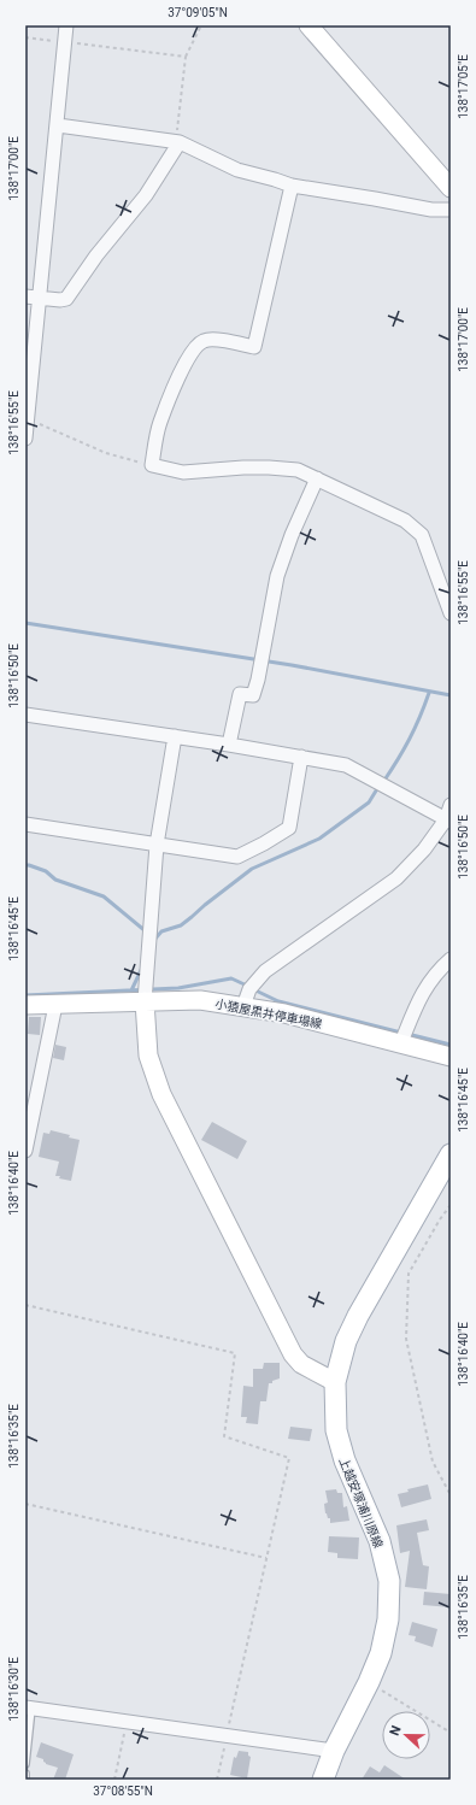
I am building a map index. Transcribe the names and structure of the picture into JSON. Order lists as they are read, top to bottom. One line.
{"streets":{"main road":["小猿屋黒井停車場線","上越安塚浦川原線"]},"north":"left","coordinates":["37°09'05\"N","138°17'05\"E","138°17'00\"E","138°16'55\"E","138°16'50\"E","138°16'45\"E","138°16'40\"E","138°16'35\"E","138°16'30\"E","37°08'55\"N"]}
